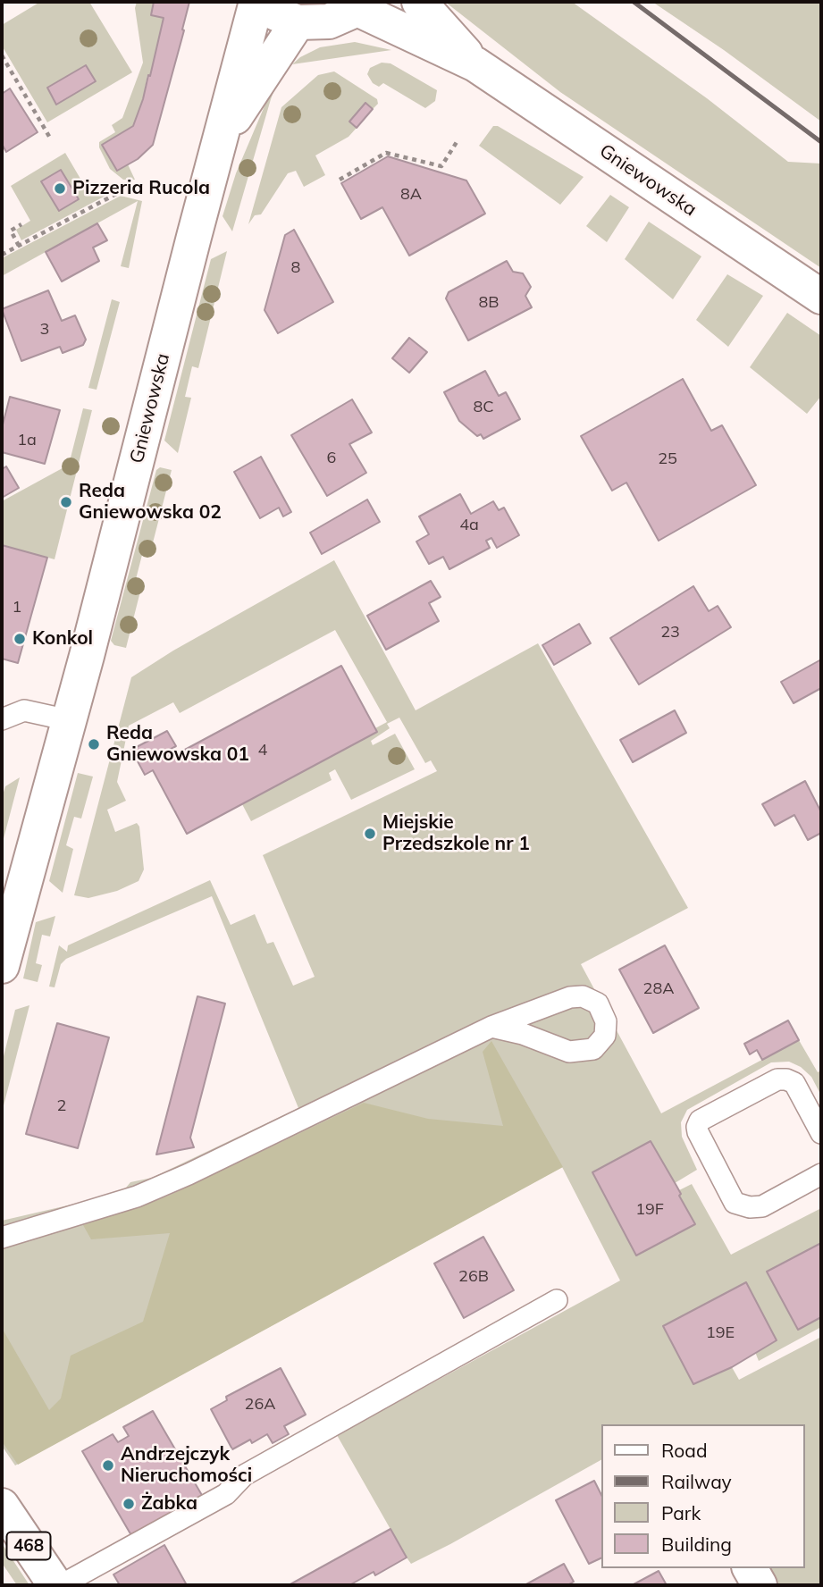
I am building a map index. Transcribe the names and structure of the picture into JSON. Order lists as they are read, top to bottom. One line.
{"streets":{"street":["Gniewowska","468"]},"places":["Pizzeria Rucola","Reda Gniewowska 02","Konkol","Reda Gniewowska 01","Miejskie Przedszkole nr 1","Andrzejczyk Nieruchomości","Żabka"],"house_numbers":["8A","8","8B","3","8C","1a","6","25","4a","1","23","4","28A","2","19F","26B","19E","26A"],"legend":["Road","Railway","Park","Building"]}
